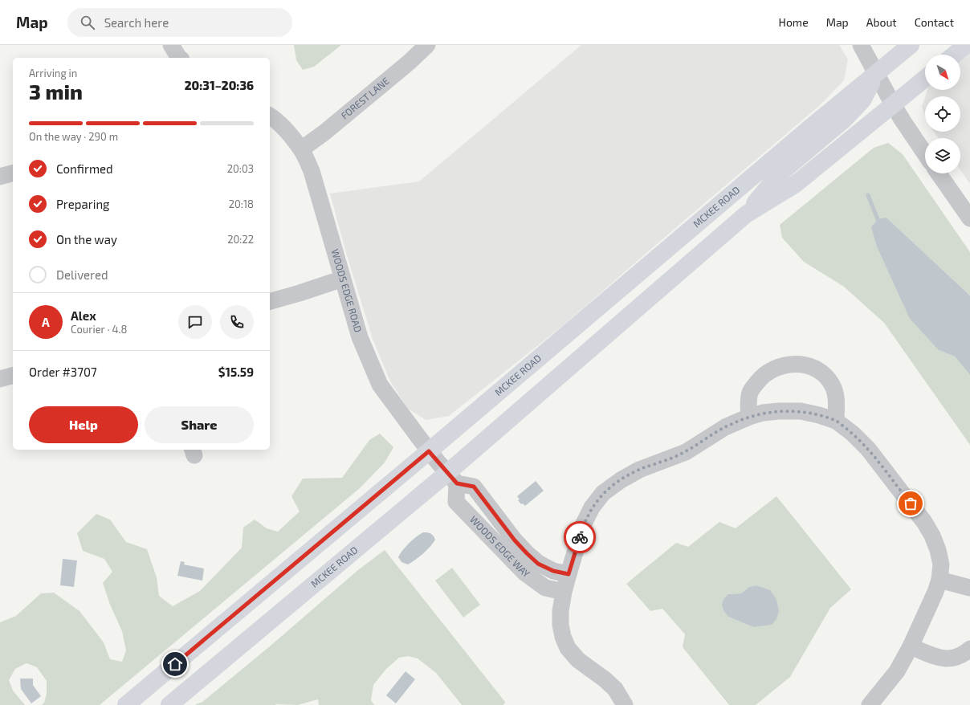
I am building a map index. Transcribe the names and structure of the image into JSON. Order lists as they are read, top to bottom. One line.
{"streets":{"main road":["MCKEE ROAD"],"street":["FOREST LANE","WOODS EDGE ROAD","WOODS EDGE WAY"]},"crossings":[["FOREST LANE","WOODS EDGE ROAD"],["MCKEE ROAD","WOODS EDGE ROAD"],["MCKEE ROAD","WOODS EDGE WAY"],["WOODS EDGE ROAD","WOODS EDGE WAY"]],"north":"bottom right","page":{"header":"Map","search":"Search here","nav":["Home","Map","About","Contact"],"heading":["3 min","Arriving in","20:31–20:36"],"panel":["Alex","Courier · 4.8","Order #3707","$15.59"],"bar":"On the way · 290 m","list":[["Confirmed","20:03"],["Preparing","20:18"],["On the way","20:22"],"Delivered"],"round":"A","buttons":["Help","Share"]}}
